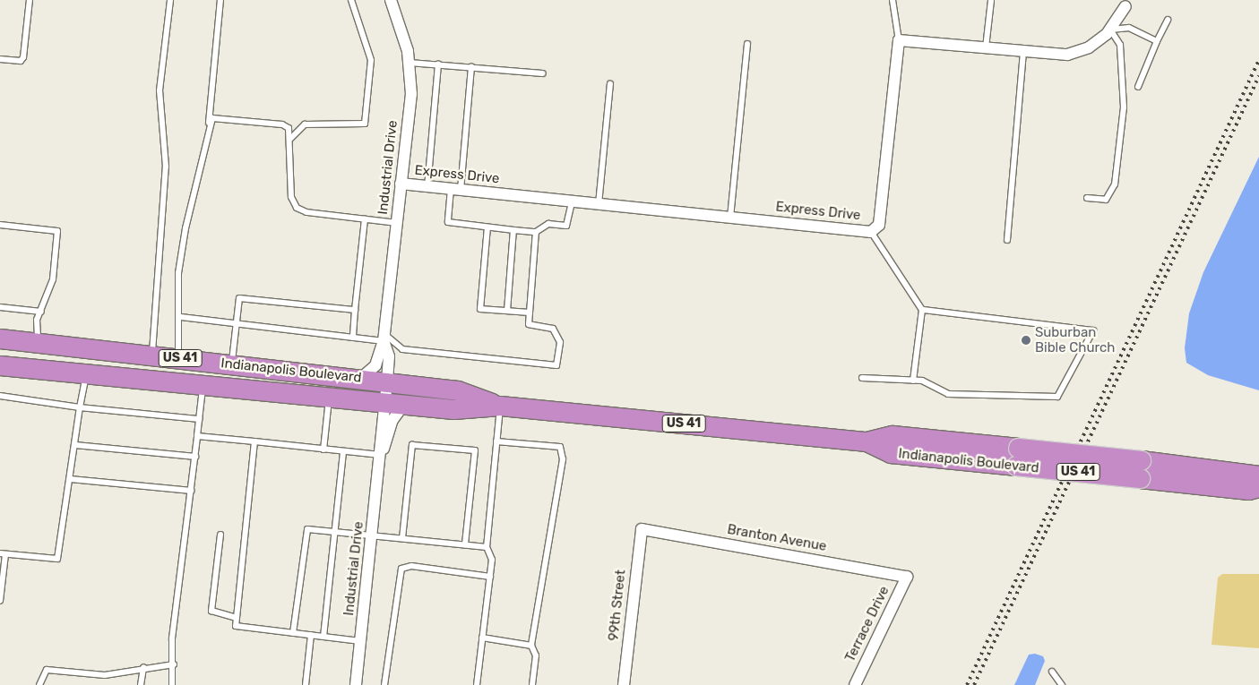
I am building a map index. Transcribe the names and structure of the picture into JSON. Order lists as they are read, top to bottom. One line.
{"streets":{"highway":["US 41","Indianapolis Boulevard"],"street":["Industrial Drive","Express Drive","Branton Avenue","99th Street","Terrace Drive"]},"crossings":[["Industrial Drive","Express Drive"],["Industrial Drive","Indianapolis Boulevard"],["Branton Avenue","99th Street"],["Branton Avenue","Terrace Drive"]],"places":["Suburban Bible Church"]}
